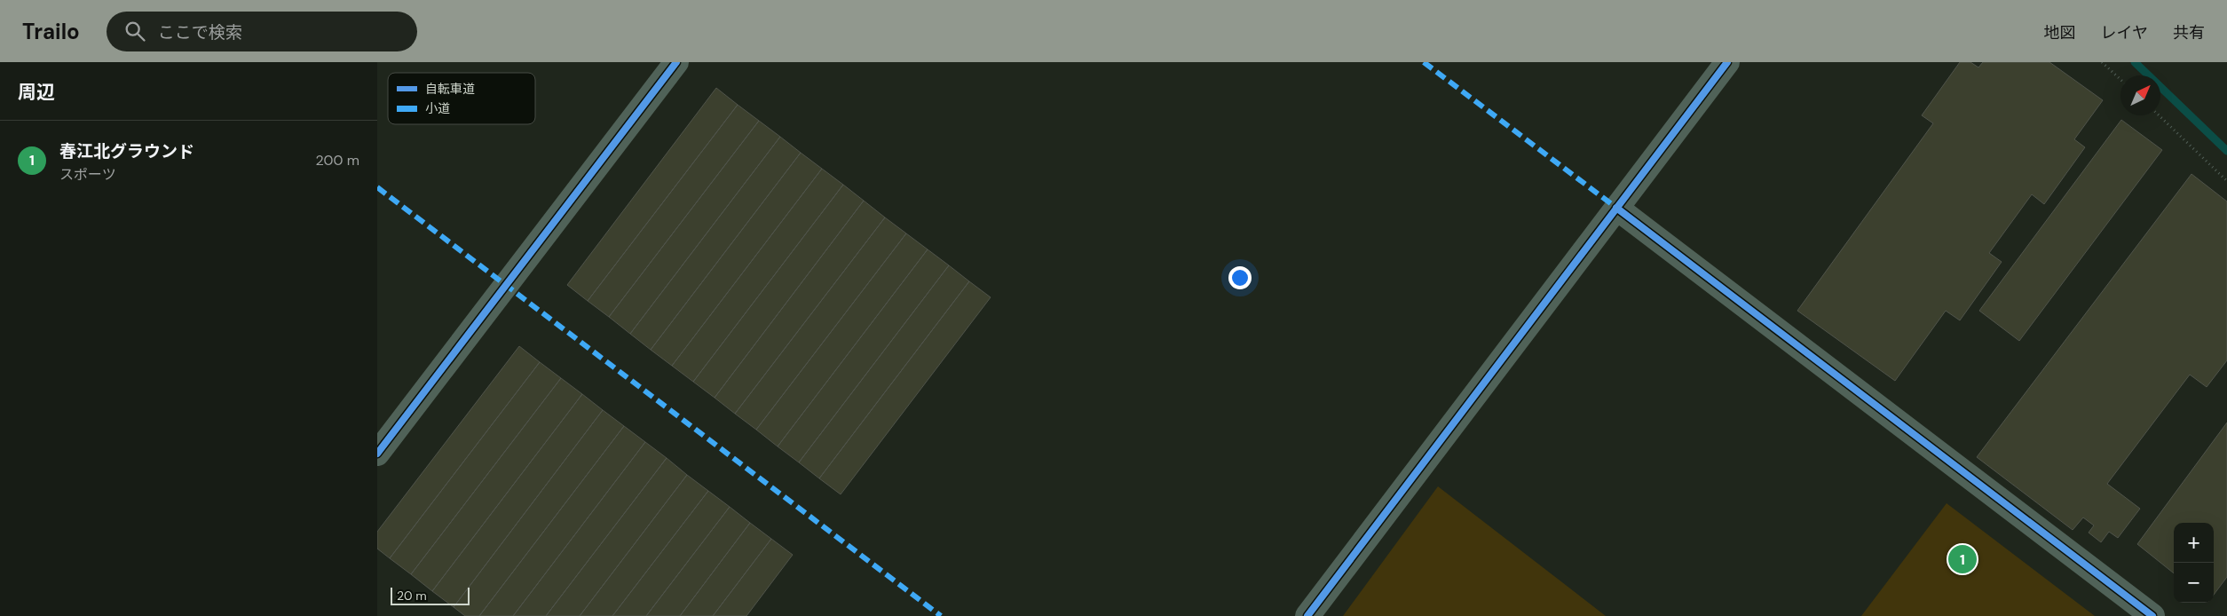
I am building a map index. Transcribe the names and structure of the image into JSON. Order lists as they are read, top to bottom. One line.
{"legend":["自転車道","小道"],"scale_bar":"20 m","north":"top right","page":{"header":"Trailo","search":"ここで検索","nav":["地図","レイヤ","共有"],"heading":"周辺","list":[{"mark":"1","name":"春江北グラウンド","note":"スポーツ","value":"200 m"}],"map_buttons":["+","−"],"pins":"1","scale":"20 m"}}
